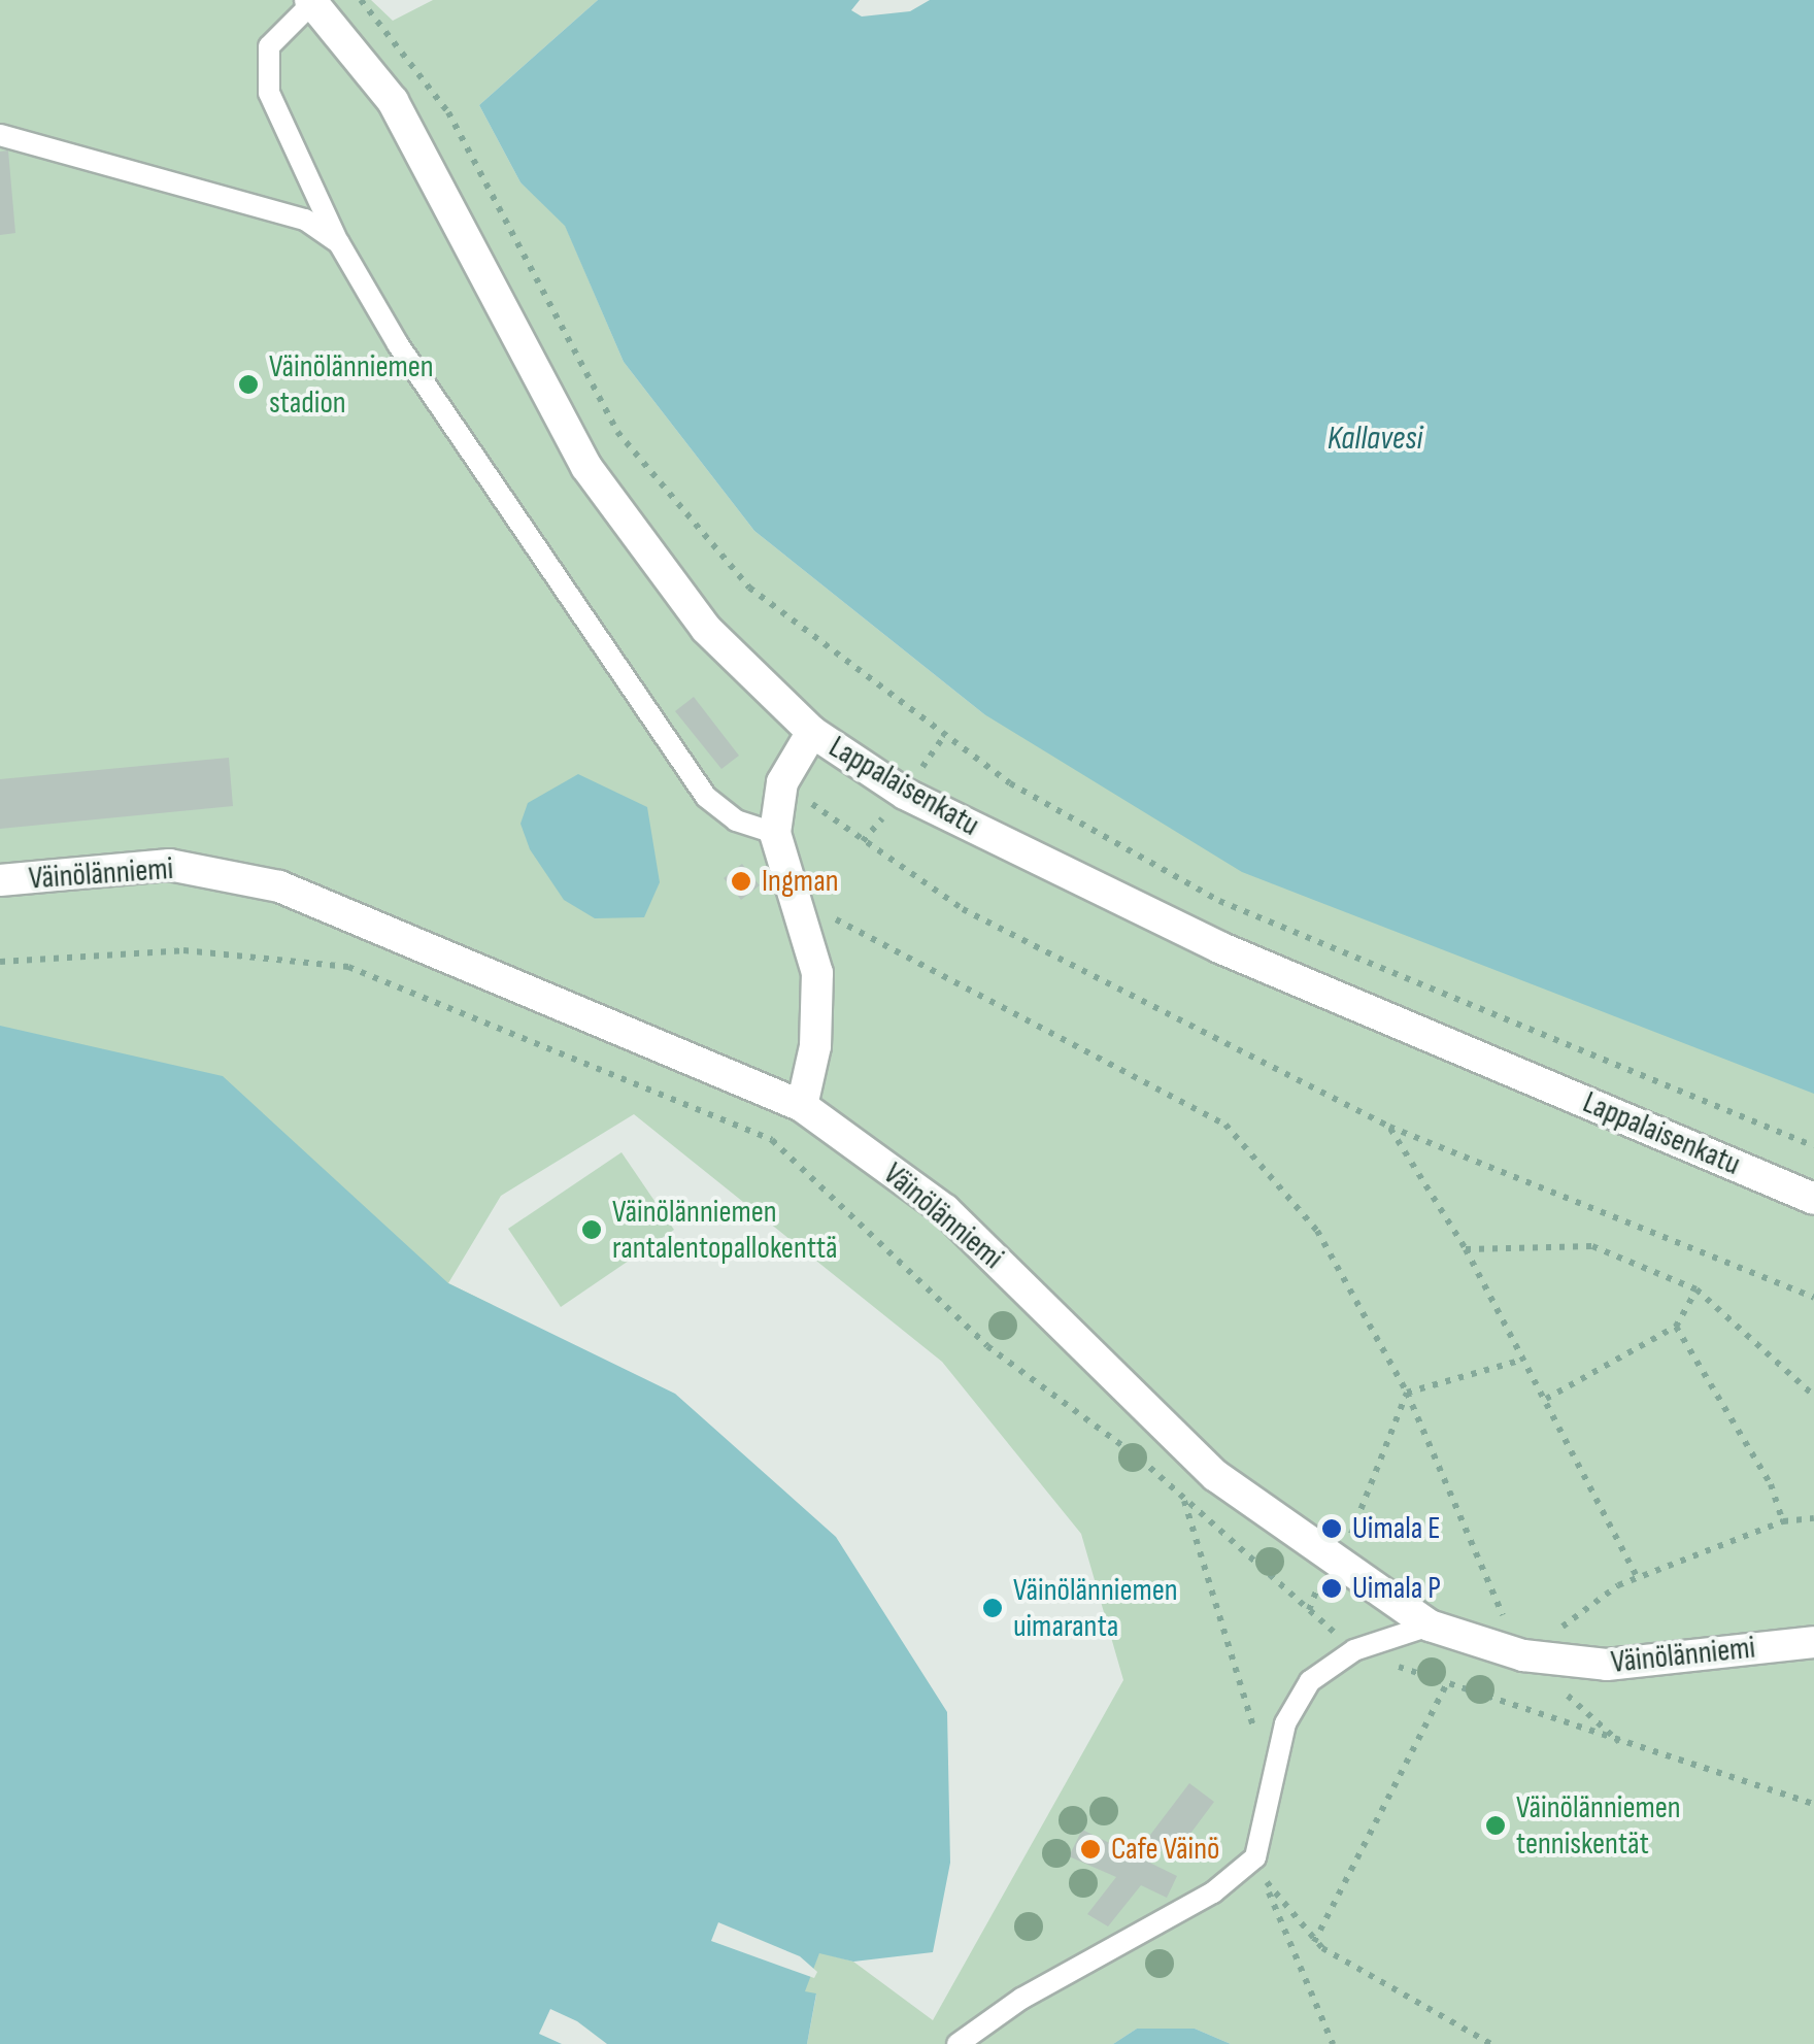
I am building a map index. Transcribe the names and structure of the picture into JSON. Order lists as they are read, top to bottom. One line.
{"streets":{"street":["Lappalaisenkatu","Väinölänniemi"]},"water":["Kallavesi"],"places":["Väinölänniemen stadion","Ingman","Väinölänniemen rantalentopallokenttä","Uimala E","Uimala P","Väinölänniemen uimaranta","Väinölänniemen tenniskentät","Cafe Väinö"]}
